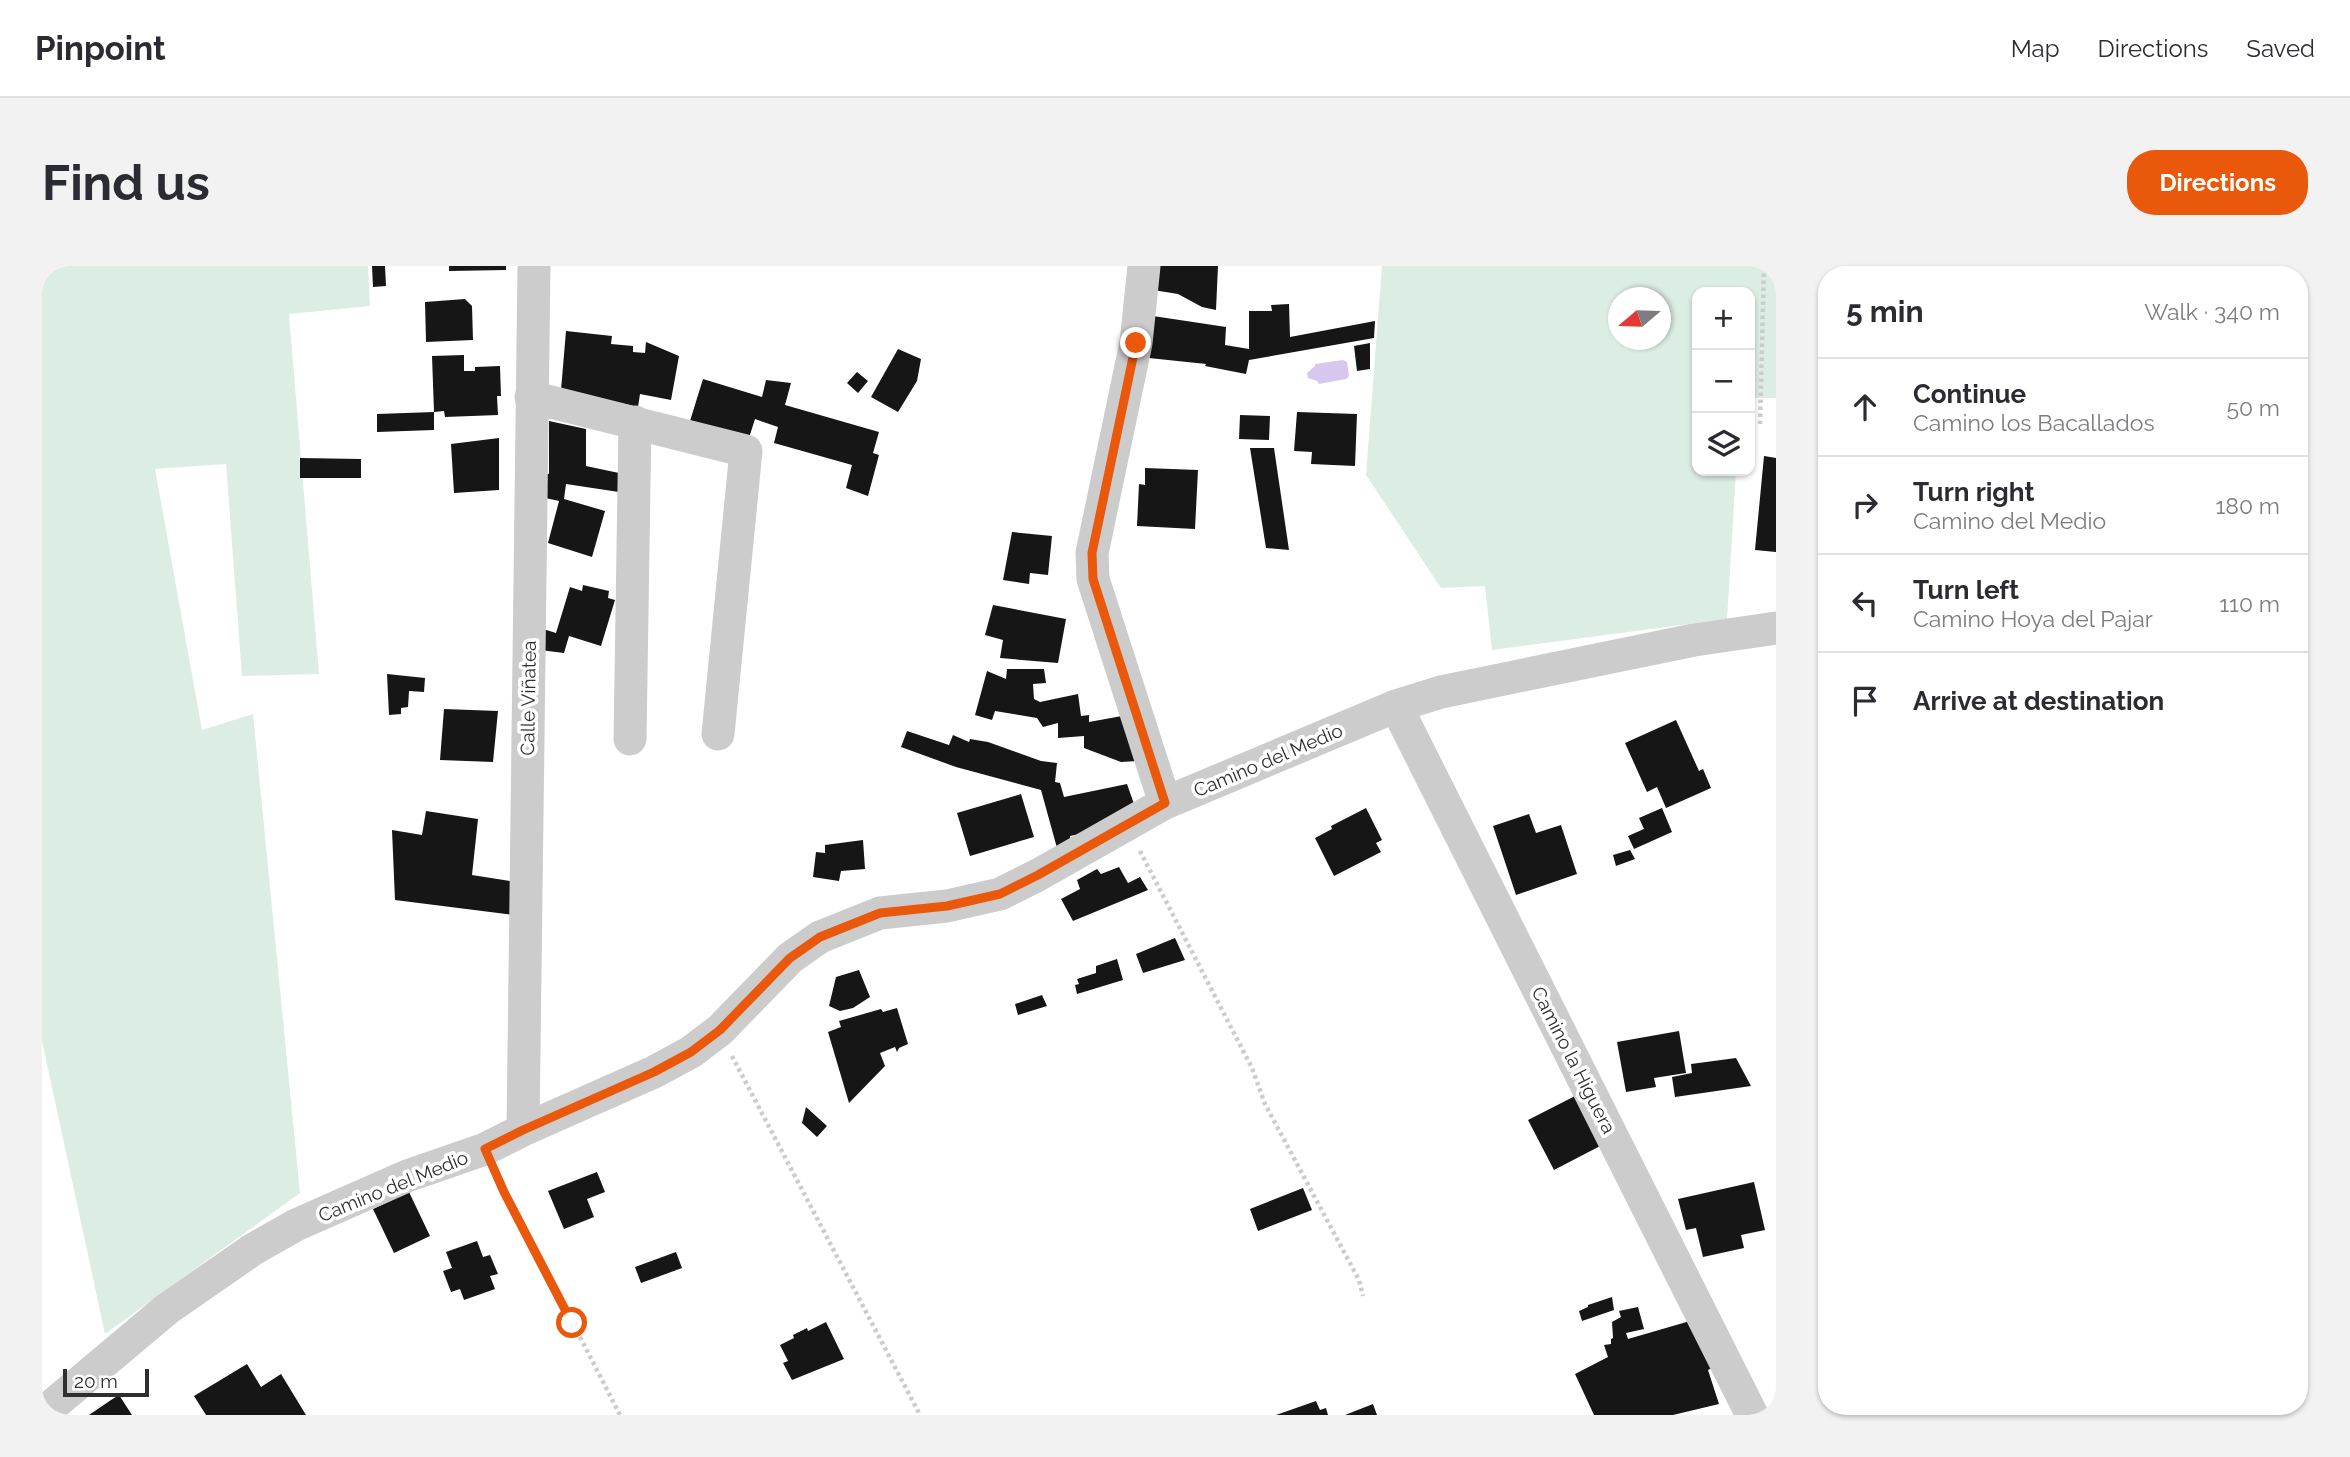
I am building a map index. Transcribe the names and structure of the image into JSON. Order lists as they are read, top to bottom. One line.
{"streets":{"street":["Calle Viñatea","Camino del Medio","Camino la Higuera"]},"crossings":[["Calle Viñatea","Camino del Medio"],["Camino del Medio","Camino la Higuera"]],"scale_bar":"20 m","north":"left","page":{"header":"Pinpoint","nav":["Map","Directions","Saved"],"buttons":"Directions","title":"Find us","heading":["5 min","Walk · 340 m"],"map_buttons":["+","−"],"list":[["Continue","Camino los Bacallados","50 m"],["Turn right","Camino del Medio","180 m"],["Turn left","Camino Hoya del Pajar","110 m"],"Arrive at destination"],"scale":"20 m"}}
